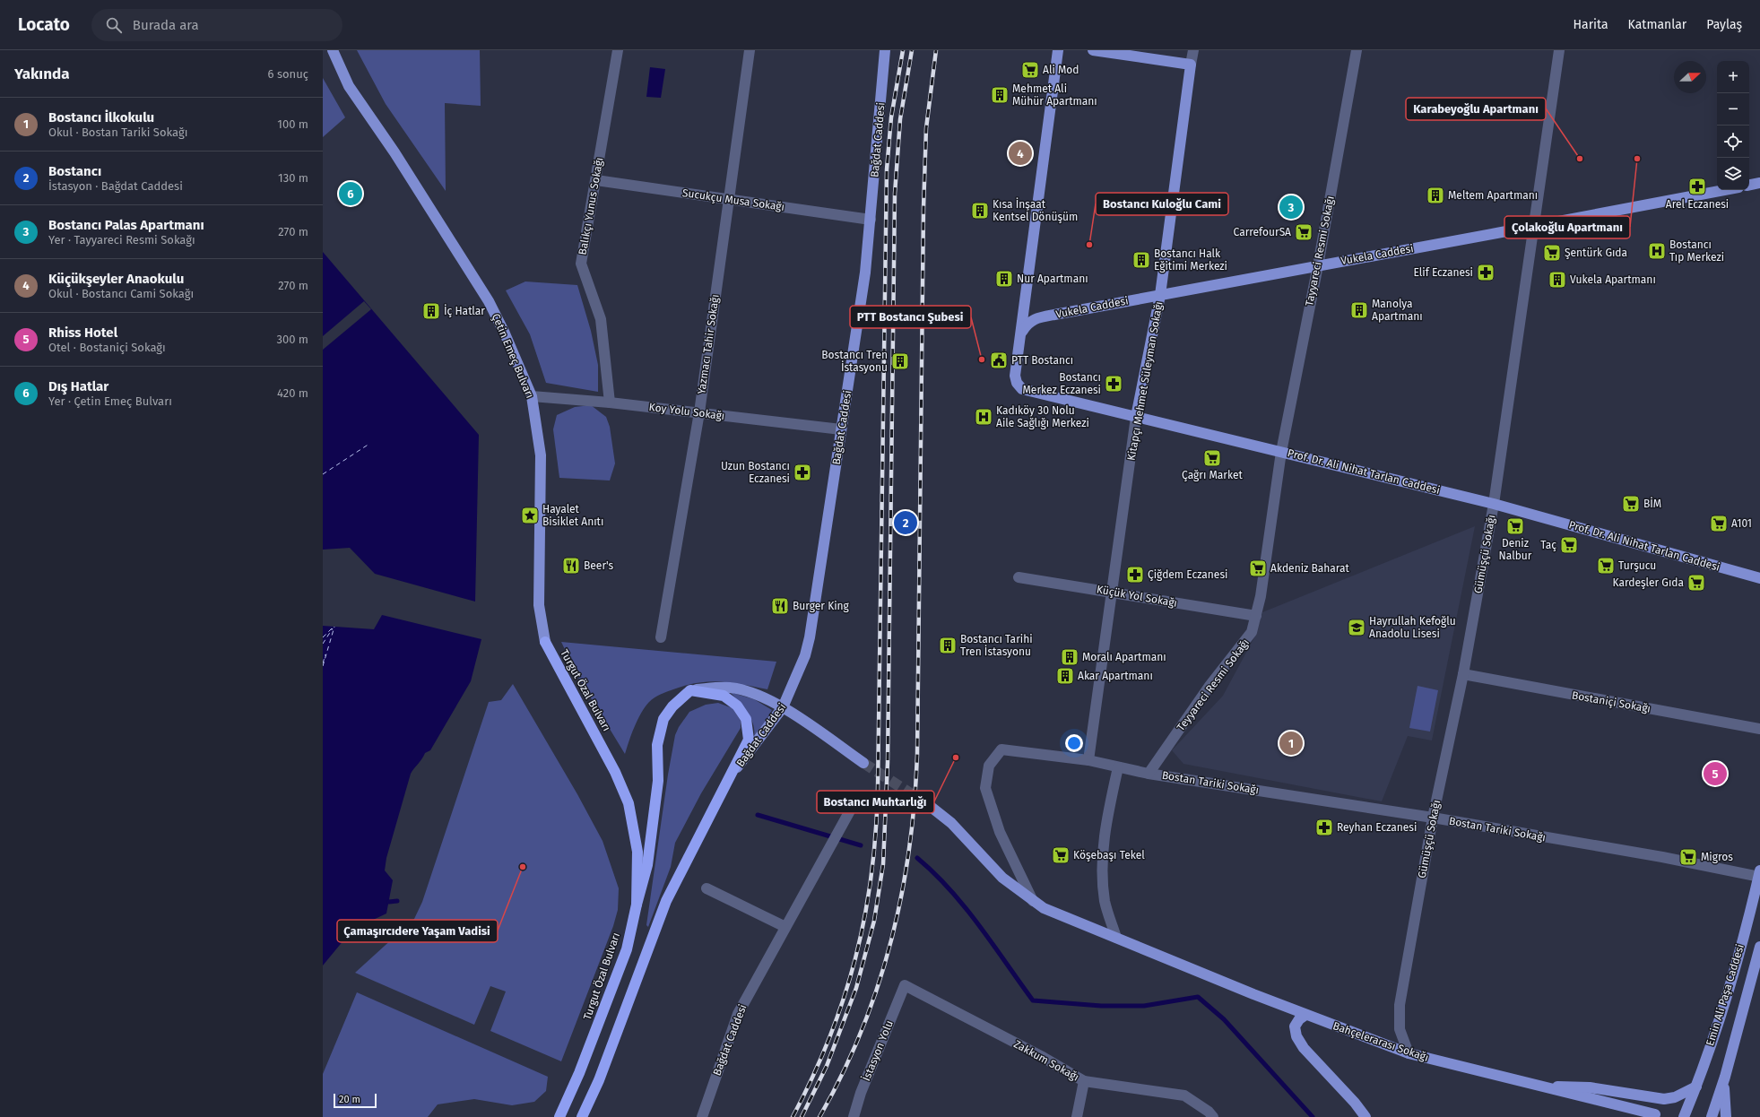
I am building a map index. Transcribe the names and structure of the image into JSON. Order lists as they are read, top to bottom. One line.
{"streets":{"highway":["Turgut Özal Bulvarı"],"main road":["Bağdat Caddesi","Vukela Caddesi","Çetin Emeç Bulvarı","Kitapçı Mehmet Süleyman Sokağı","Prof. Dr. Ali Nihat Tarlan Caddesi","Emin Ali Paşa Caddesi","Bahçelerarası Sokağı"],"street":["Sucukçu Musa Sokağı","Balıkçı Yunus Sokağı","Tayyareci Resmi Sokağı","Yazmacı Tahir Sokağı","Koy Yolu Sokağı","Gümüşçü Sokağı","Küçük Yol Sokağı","Teyyareci Resmi Sokağı","Bostaniçi Sokağı","Bostan Tariki Sokağı","İstasyon Yolu","Zakkum Sokağı"]},"crossings":[["Bağdat Caddesi","Sucukçu Musa Sokağı"],["Bağdat Caddesi","Koy Yolu Sokağı"],["Sucukçu Musa Sokağı","Balıkçı Yunus Sokağı"],["Sucukçu Musa Sokağı","Yazmacı Tahir Sokağı"],["Balıkçı Yunus Sokağı","Koy Yolu Sokağı"],["Tayyareci Resmi Sokağı","Vukela Caddesi"],["Tayyareci Resmi Sokağı","Prof. Dr. Ali Nihat Tarlan Caddesi"],["Tayyareci Resmi Sokağı","Teyyareci Resmi Sokağı"],["Vukela Caddesi","Kitapçı Mehmet Süleyman Sokağı"],["Vukela Caddesi","Prof. Dr. Ali Nihat Tarlan Caddesi"],["Vukela Caddesi","Gümüşçü Sokağı"],["Yazmacı Tahir Sokağı","Koy Yolu Sokağı"],["Çetin Emeç Bulvarı","Koy Yolu Sokağı"],["Çetin Emeç Bulvarı","Turgut Özal Bulvarı"],["Kitapçı Mehmet Süleyman Sokağı","Prof. Dr. Ali Nihat Tarlan Caddesi"],["Kitapçı Mehmet Süleyman Sokağı","Küçük Yol Sokağı"],["Prof. Dr. Ali Nihat Tarlan Caddesi","Gümüşçü Sokağı"],["Prof. Dr. Ali Nihat Tarlan Caddesi","Teyyareci Resmi Sokağı"],["Gümüşçü Sokağı","Bostaniçi Sokağı"],["Gümüşçü Sokağı","Bostan Tariki Sokağı"],["Gümüşçü Sokağı","Bahçelerarası Sokağı"],["Küçük Yol Sokağı","Teyyareci Resmi Sokağı"],["Teyyareci Resmi Sokağı","Bostan Tariki Sokağı"],["Bostan Tariki Sokağı","Emin Ali Paşa Caddesi"],["İstasyon Yolu","Zakkum Sokağı"]],"places":{"supermarket":["Ali Mod","CarrefourSA","Şentürk Gıda","Çağrı Market","BİM","A101","Deniz Nalbur","Taç","Turşucu","Akdeniz Baharat","Kardeşler Gıda","Köşebaşı Tekel","Migros"],"building":["Mehmet Ali Mühür Apartmanı","Meltem Apartmanı","Kısa İnşaat Kentsel Dönüşüm","Bostancı Halk Eğitimi Merkezi","Nur Apartmanı","Vukela Apartmanı","Manolya Apartmanı","İç Hatlar","Bostancı Tren İstasyonu","Bostancı Tarihi Tren İstasyonu","Moralı Apartmanı","Akar Apartmanı"],"other":["Karabeyoğlu Apartmanı","Çolakoğlu Apartmanı","Bostancı Kuloğlu Cami","PTT Bostancı Şubesi","Bostancı Muhtarlığı","Çamaşırcıdere Yaşam Vadisi"],"pharmacy":["Arel Eczanesi","Elif Eczanesi","Bostancı Merkez Eczanesi","Uzun Bostancı Eczanesi","Çiğdem Eczanesi","Reyhan Eczanesi"],"hospital":["Bostancı Tıp Merkezi","Kadıköy 30 Nolu Aile Sağlığı Merkezi"],"public building":["PTT Bostancı"],"place":["Hayalet Bisiklet Anıtı"],"restaurant":["Beer's","Burger King"],"school or university":["Hayrullah Kefoğlu Anadolu Lisesi"]},"scale_bar":"20 m","north":"right","page":{"header":"Locato","search":"Burada ara","nav":["Harita","Katmanlar","Paylaş"],"heading":["Yakında","6 sonuç"],"map_buttons":["+","−"],"list":[{"mark":"1","name":"Bostancı İlkokulu","note":"Okul · Bostan Tariki Sokağı","value":"100 m"},{"mark":"2","name":"Bostancı","note":"İstasyon · Bağdat Caddesi","value":"130 m"},{"mark":"3","name":"Bostancı Palas Apartmanı","note":"Yer · Tayyareci Resmi Sokağı","value":"270 m"},{"mark":"4","name":"Küçükşeyler Anaokulu","note":"Okul · Bostancı Cami Sokağı","value":"270 m"},{"mark":"5","name":"Rhiss Hotel","note":"Otel · Bostaniçi Sokağı","value":"300 m"},{"mark":"6","name":"Dış Hatlar","note":"Yer · Çetin Emeç Bulvarı","value":"420 m"}],"pins":["4","6","3","2","1","5"],"scale":"20 m"}}
